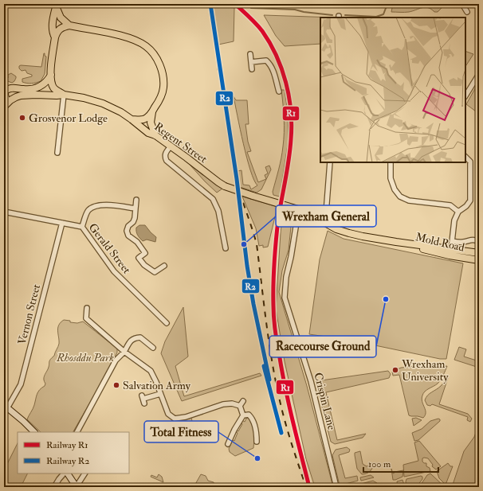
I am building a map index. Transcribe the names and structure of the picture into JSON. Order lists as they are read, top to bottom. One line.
{"streets":{"main road":["Regent Street","Mold Road"],"street":["Gerald Street","Vernon Street","Crispin Lane"]},"crossings":[["Regent Street","Mold Road"],["Regent Street","Crispin Lane"],["Gerald Street","Vernon Street"]],"parks":["Rhosddu Park"],"places":["Grosvenor Lodge","Wrexham General","Racecourse Ground","Wrexham University","Salvation Army","Total Fitness"],"lines":["rail line R1","rail line R2"],"legend":["Railway R1","Railway R2"],"scale_bar":"100 m"}
